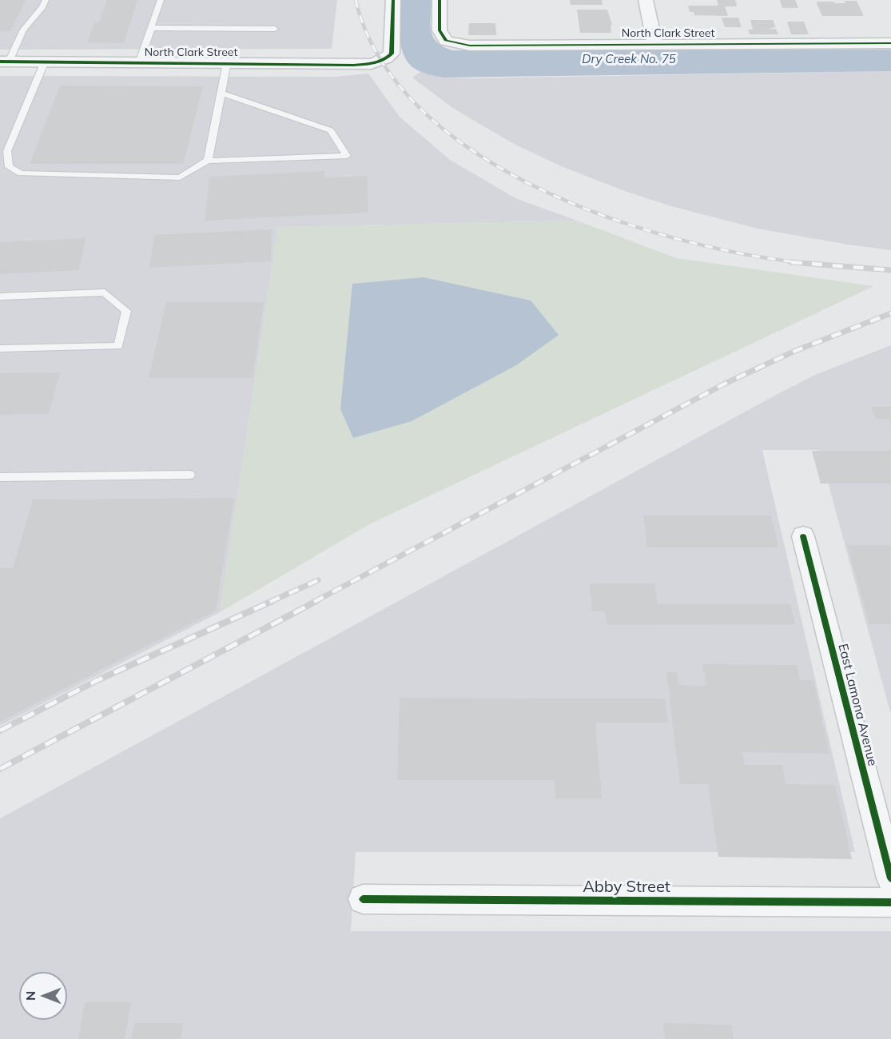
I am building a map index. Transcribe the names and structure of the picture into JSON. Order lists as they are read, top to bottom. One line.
{"streets":{"street":["North Clark Street","East Lamona Avenue","Abby Street"]},"water":["Dry Creek No. 75"],"north":"left"}
